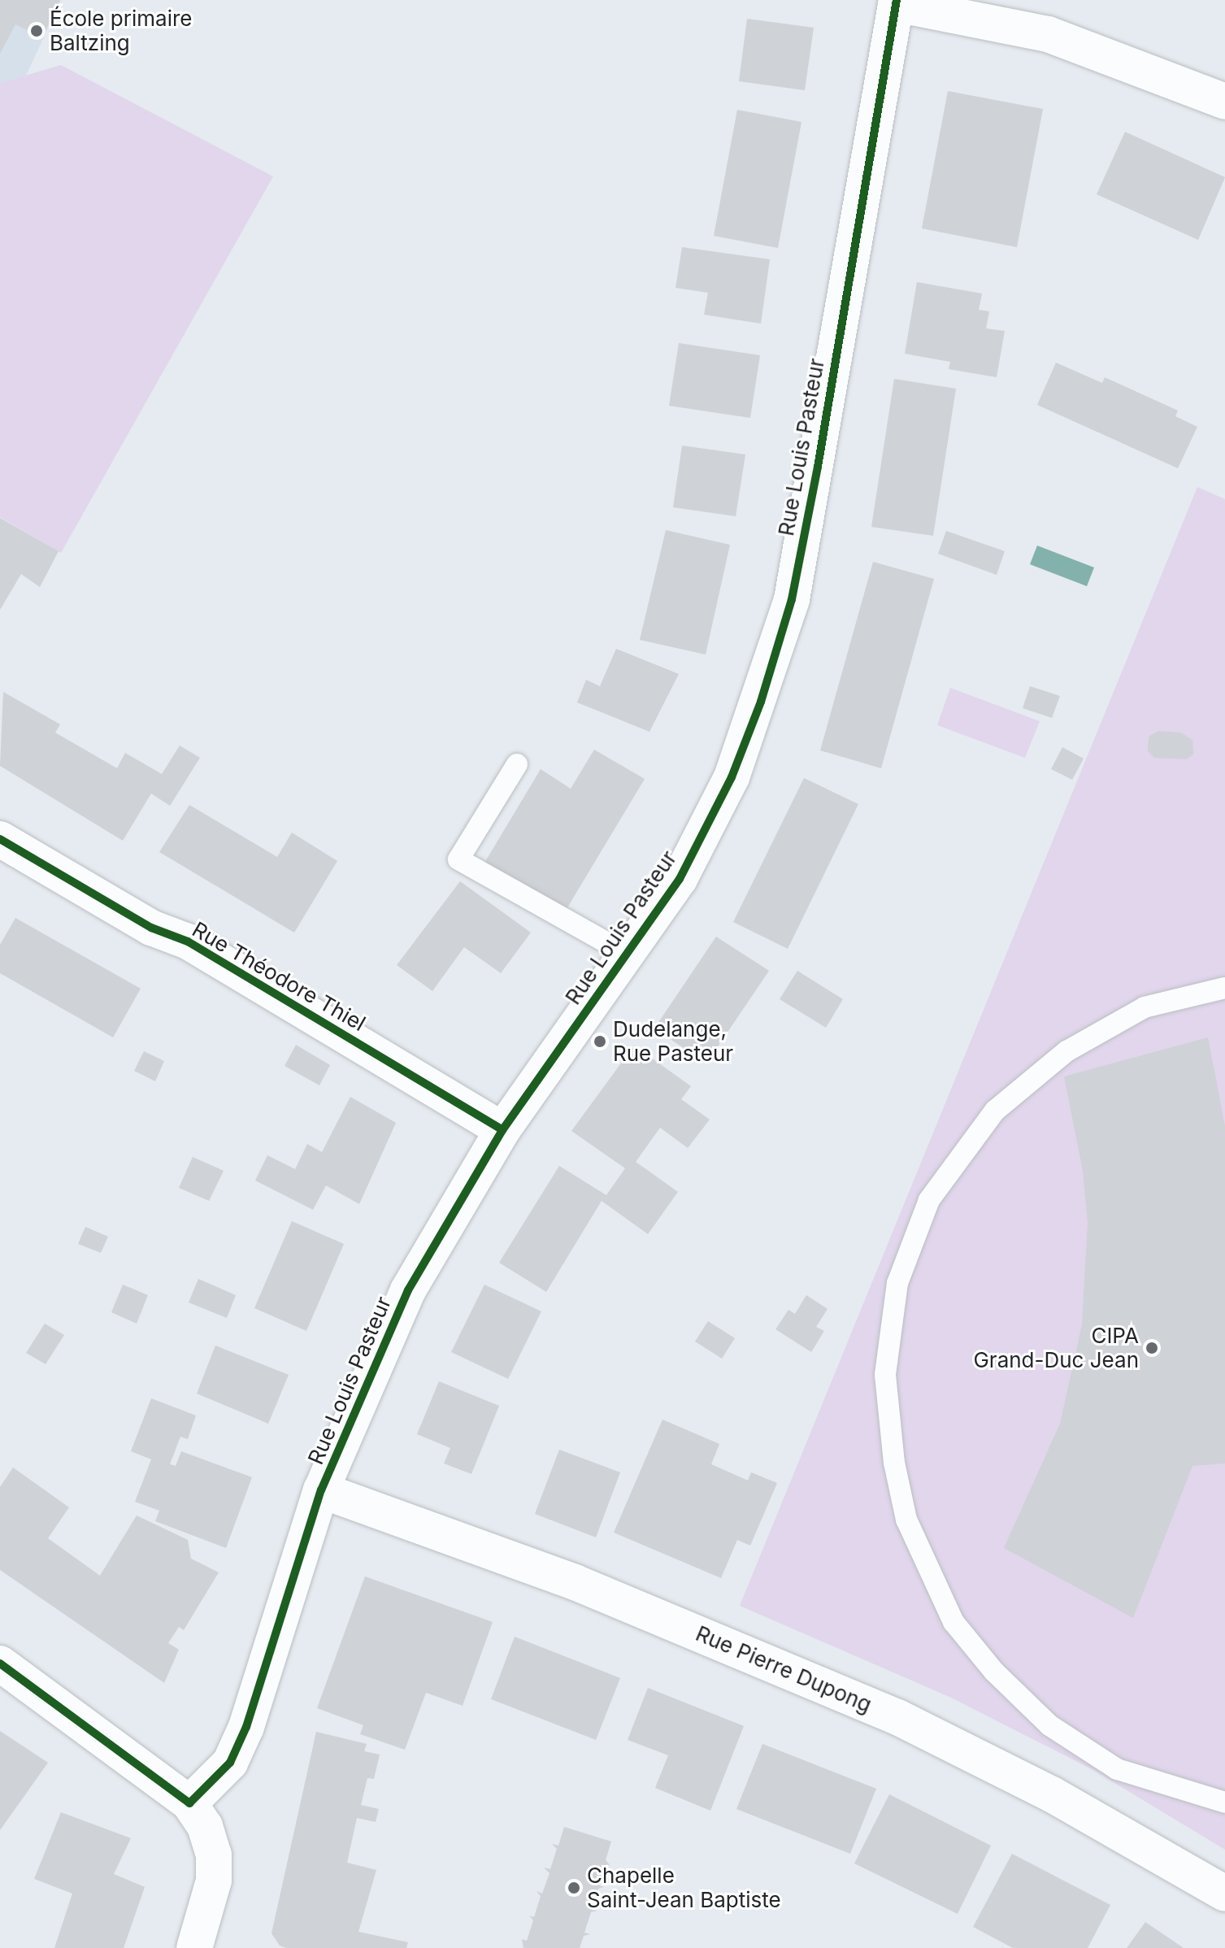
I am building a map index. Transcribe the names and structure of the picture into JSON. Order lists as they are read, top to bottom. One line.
{"streets":{"street":["Rue Louis Pasteur","Rue Théodore Thiel","Rue Pierre Dupong"]},"crossings":[["Rue Louis Pasteur","Rue Théodore Thiel"],["Rue Louis Pasteur","Rue Pierre Dupong"]],"places":["École primaire Baltzing","Dudelange, Rue Pasteur","CIPA Grand-Duc Jean","Chapelle Saint-Jean Baptiste"]}
